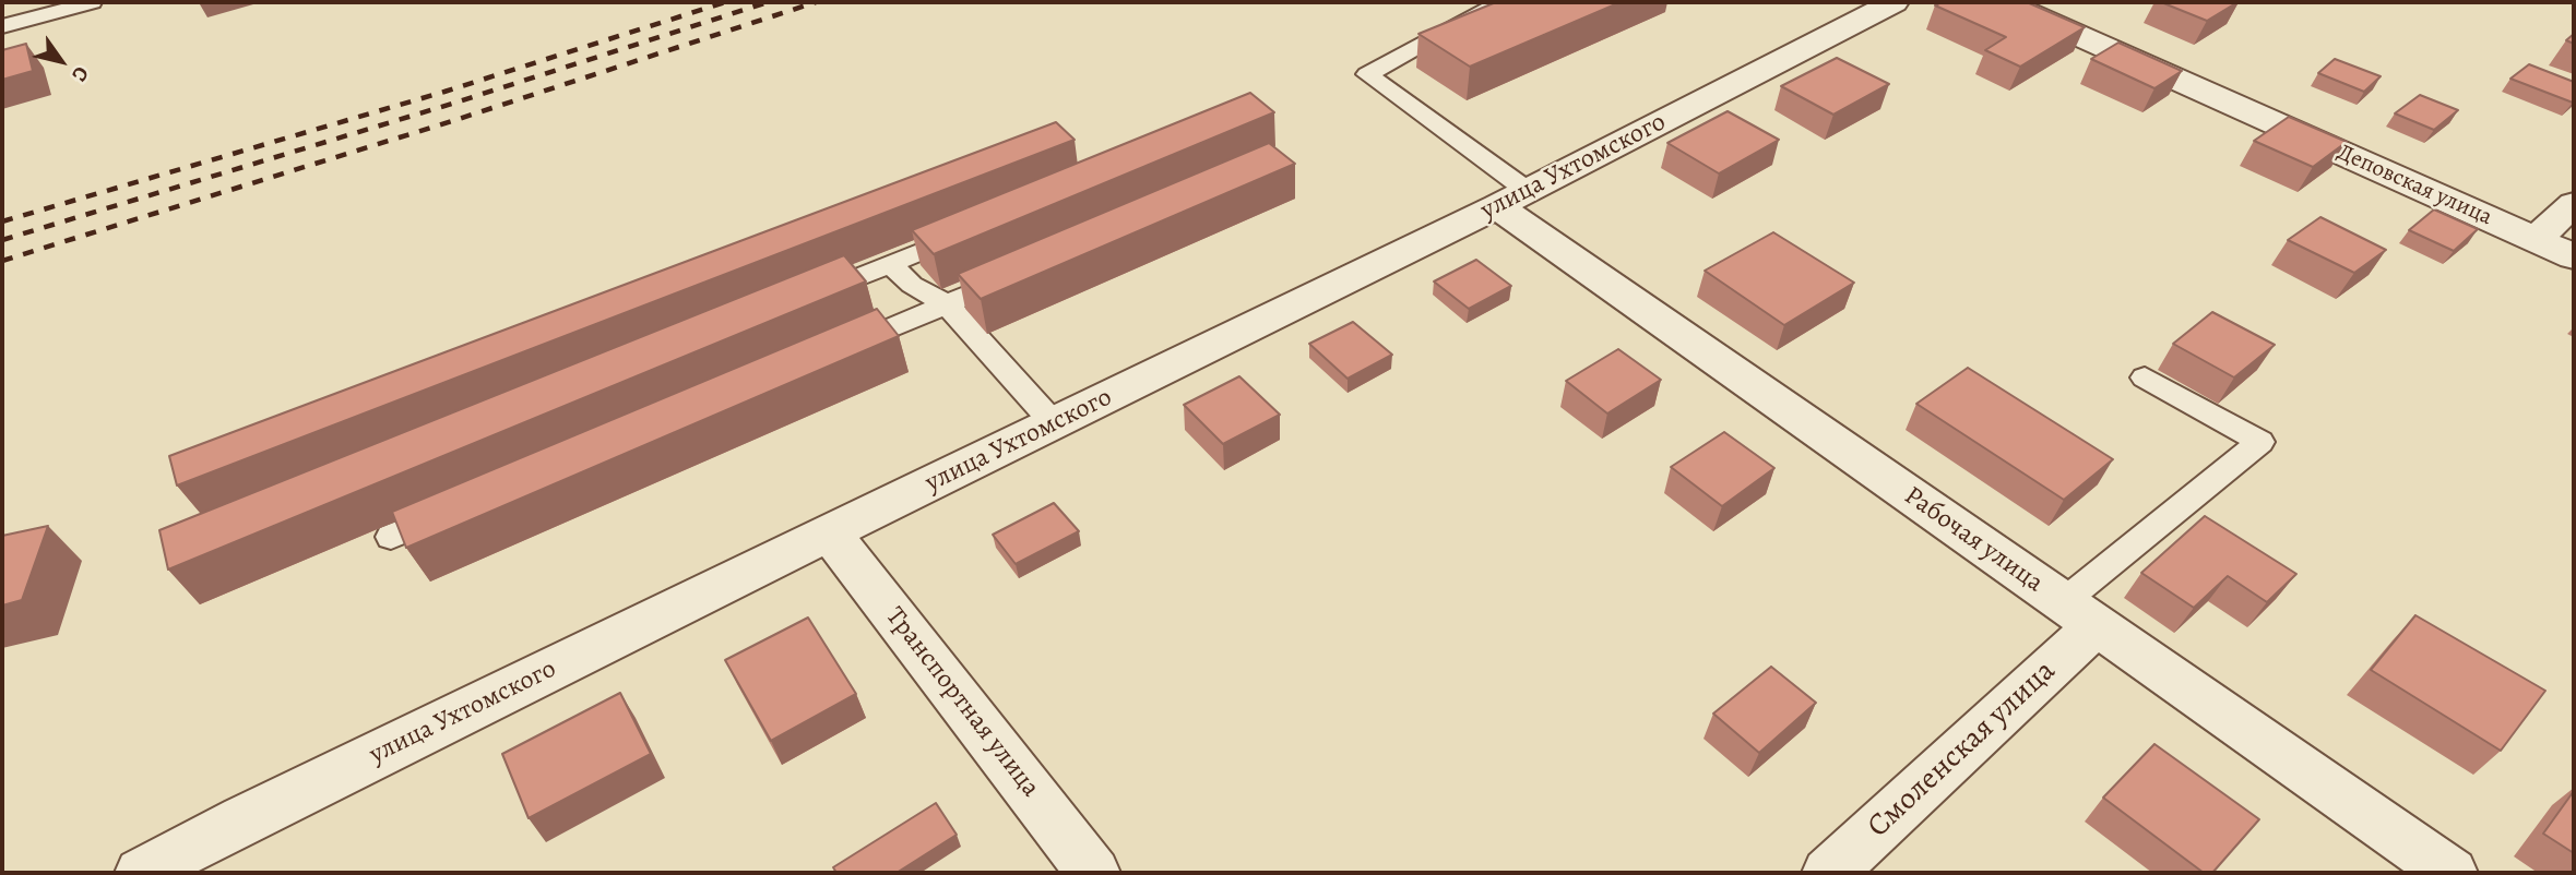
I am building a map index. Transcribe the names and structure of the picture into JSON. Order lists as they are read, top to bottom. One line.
{"streets":{"street":["улица Ухтомского","Деповская улица","Рабочая улица","Транспортная улица","Смоленская улица"]},"crossings":[["улица Ухтомского","Рабочая улица"],["улица Ухтомского","Транспортная улица"],["Рабочая улица","Смоленская улица"]],"north":"bottom right"}
